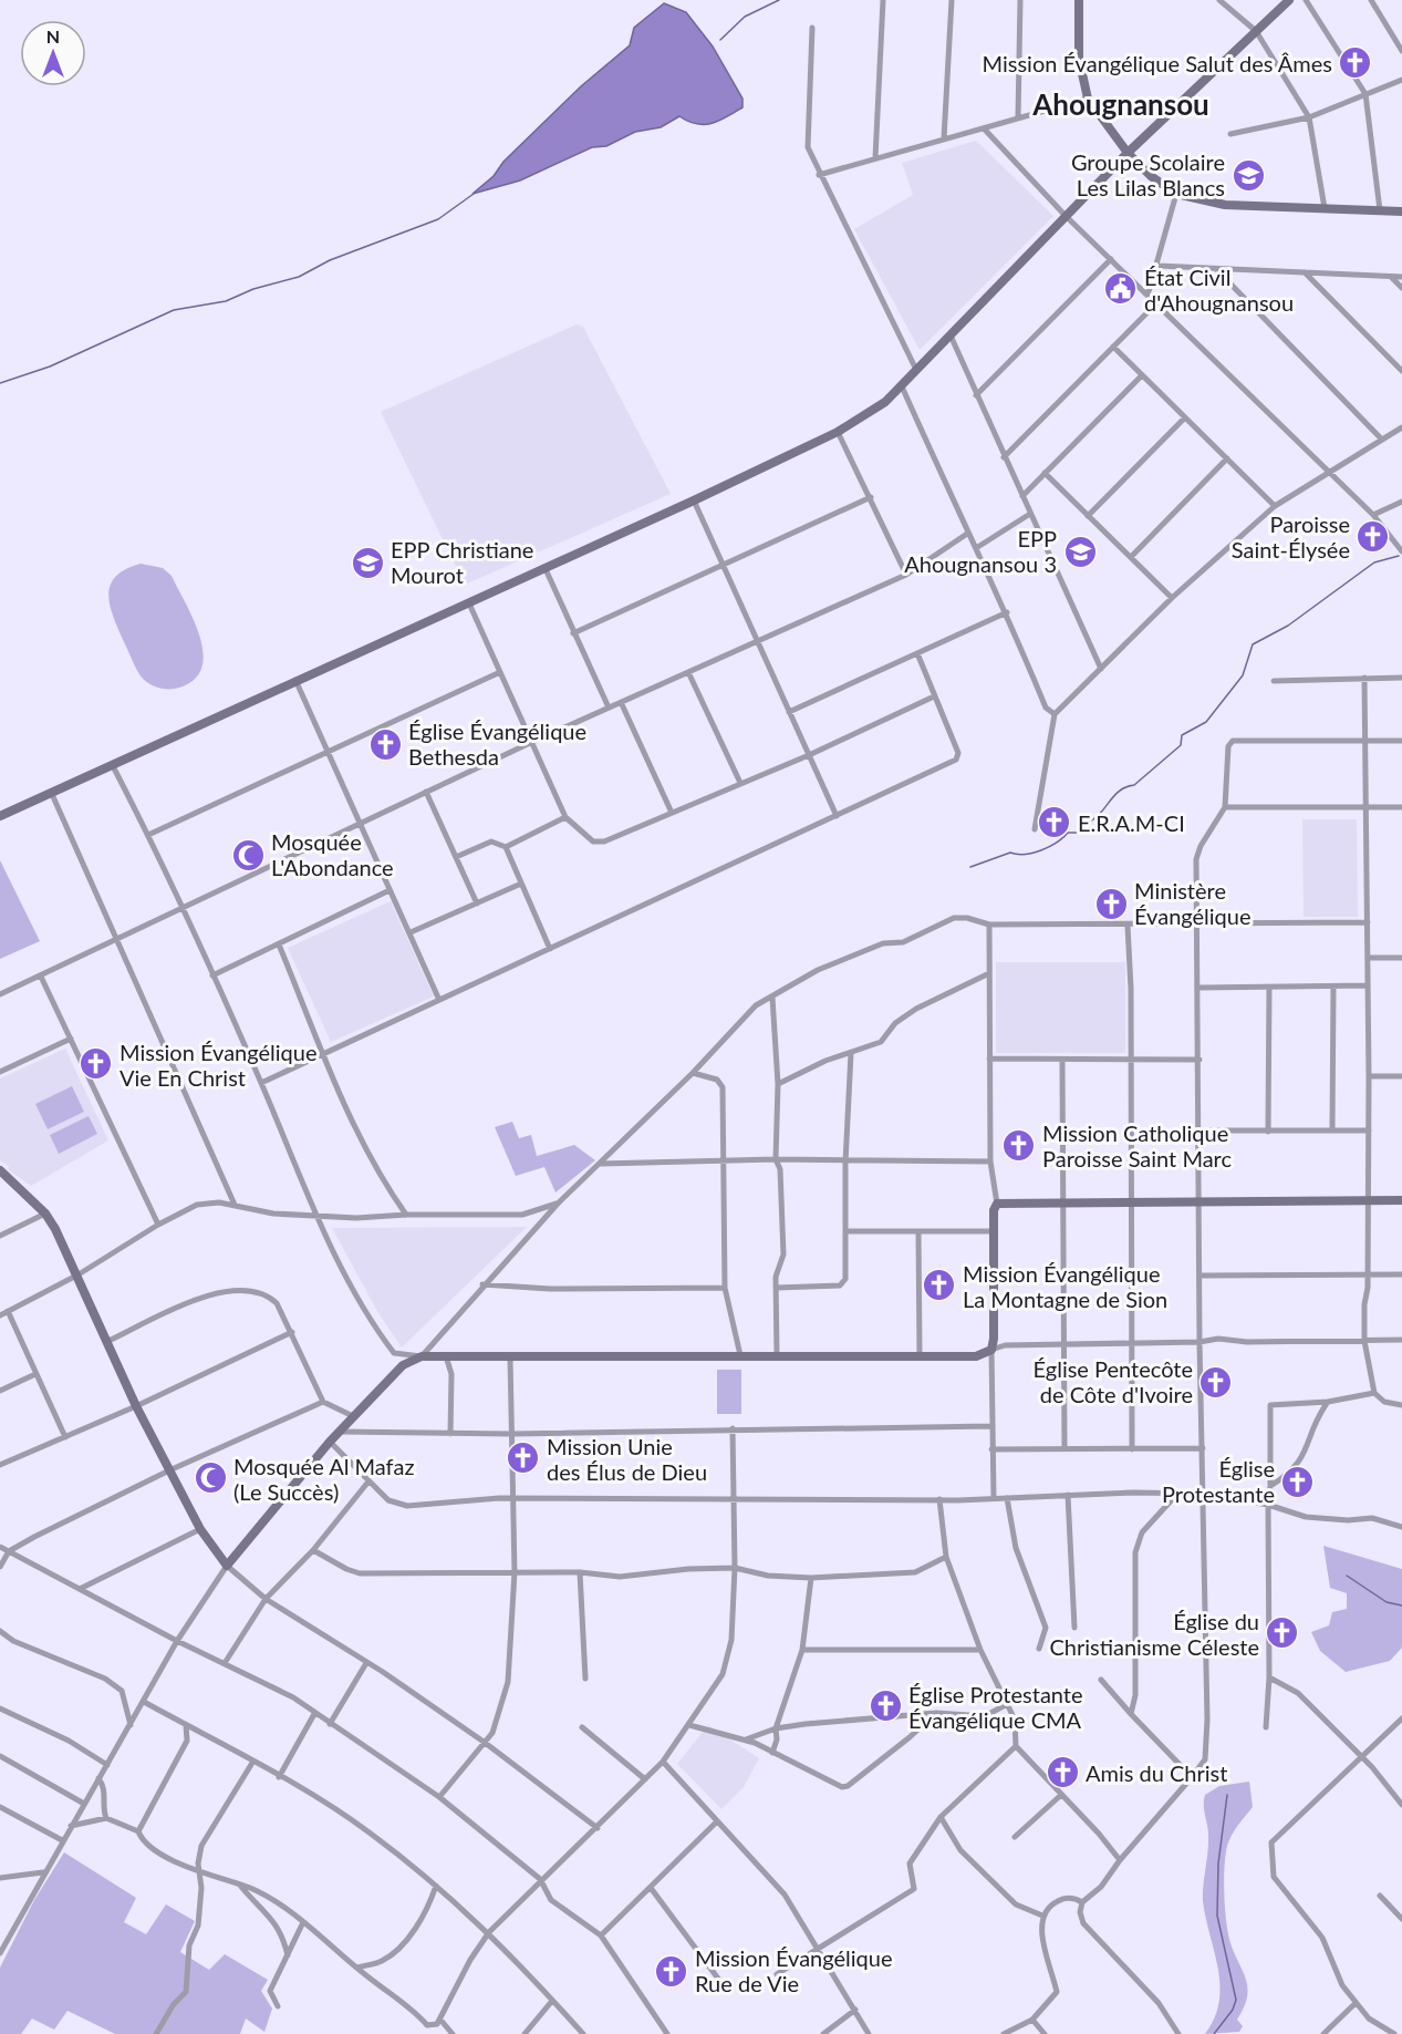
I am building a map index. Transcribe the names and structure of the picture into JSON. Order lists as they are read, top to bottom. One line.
{"districts":["Ahougnansou"],"places":{"church":["Mission Évangélique Salut des Âmes","Paroisse Saint-Élysée","Église Évangélique Bethesda","E.R.A.M-CI","Ministère Évangélique","Mission Évangélique Vie En Christ","Mission Catholique Paroisse Saint Marc","Mission Évangélique La Montagne de Sion","Église Pentecôte de Côte d'Ivoire","Mission Unie des Élus de Dieu","Église Protestante","Église du Christianisme Céleste","Église Protestante Évangélique CMA","Amis du Christ","Mission Évangélique Rue de Vie"],"school or university":["Groupe Scolaire Les Lilas Blancs","EPP Ahougnansou 3","EPP Christiane Mourot"],"public building":["État Civil d'Ahougnansou"],"mosque":["Mosquée L'Abondance","Mosquée Al Mafaz (Le Succès)"]},"north":"top"}
